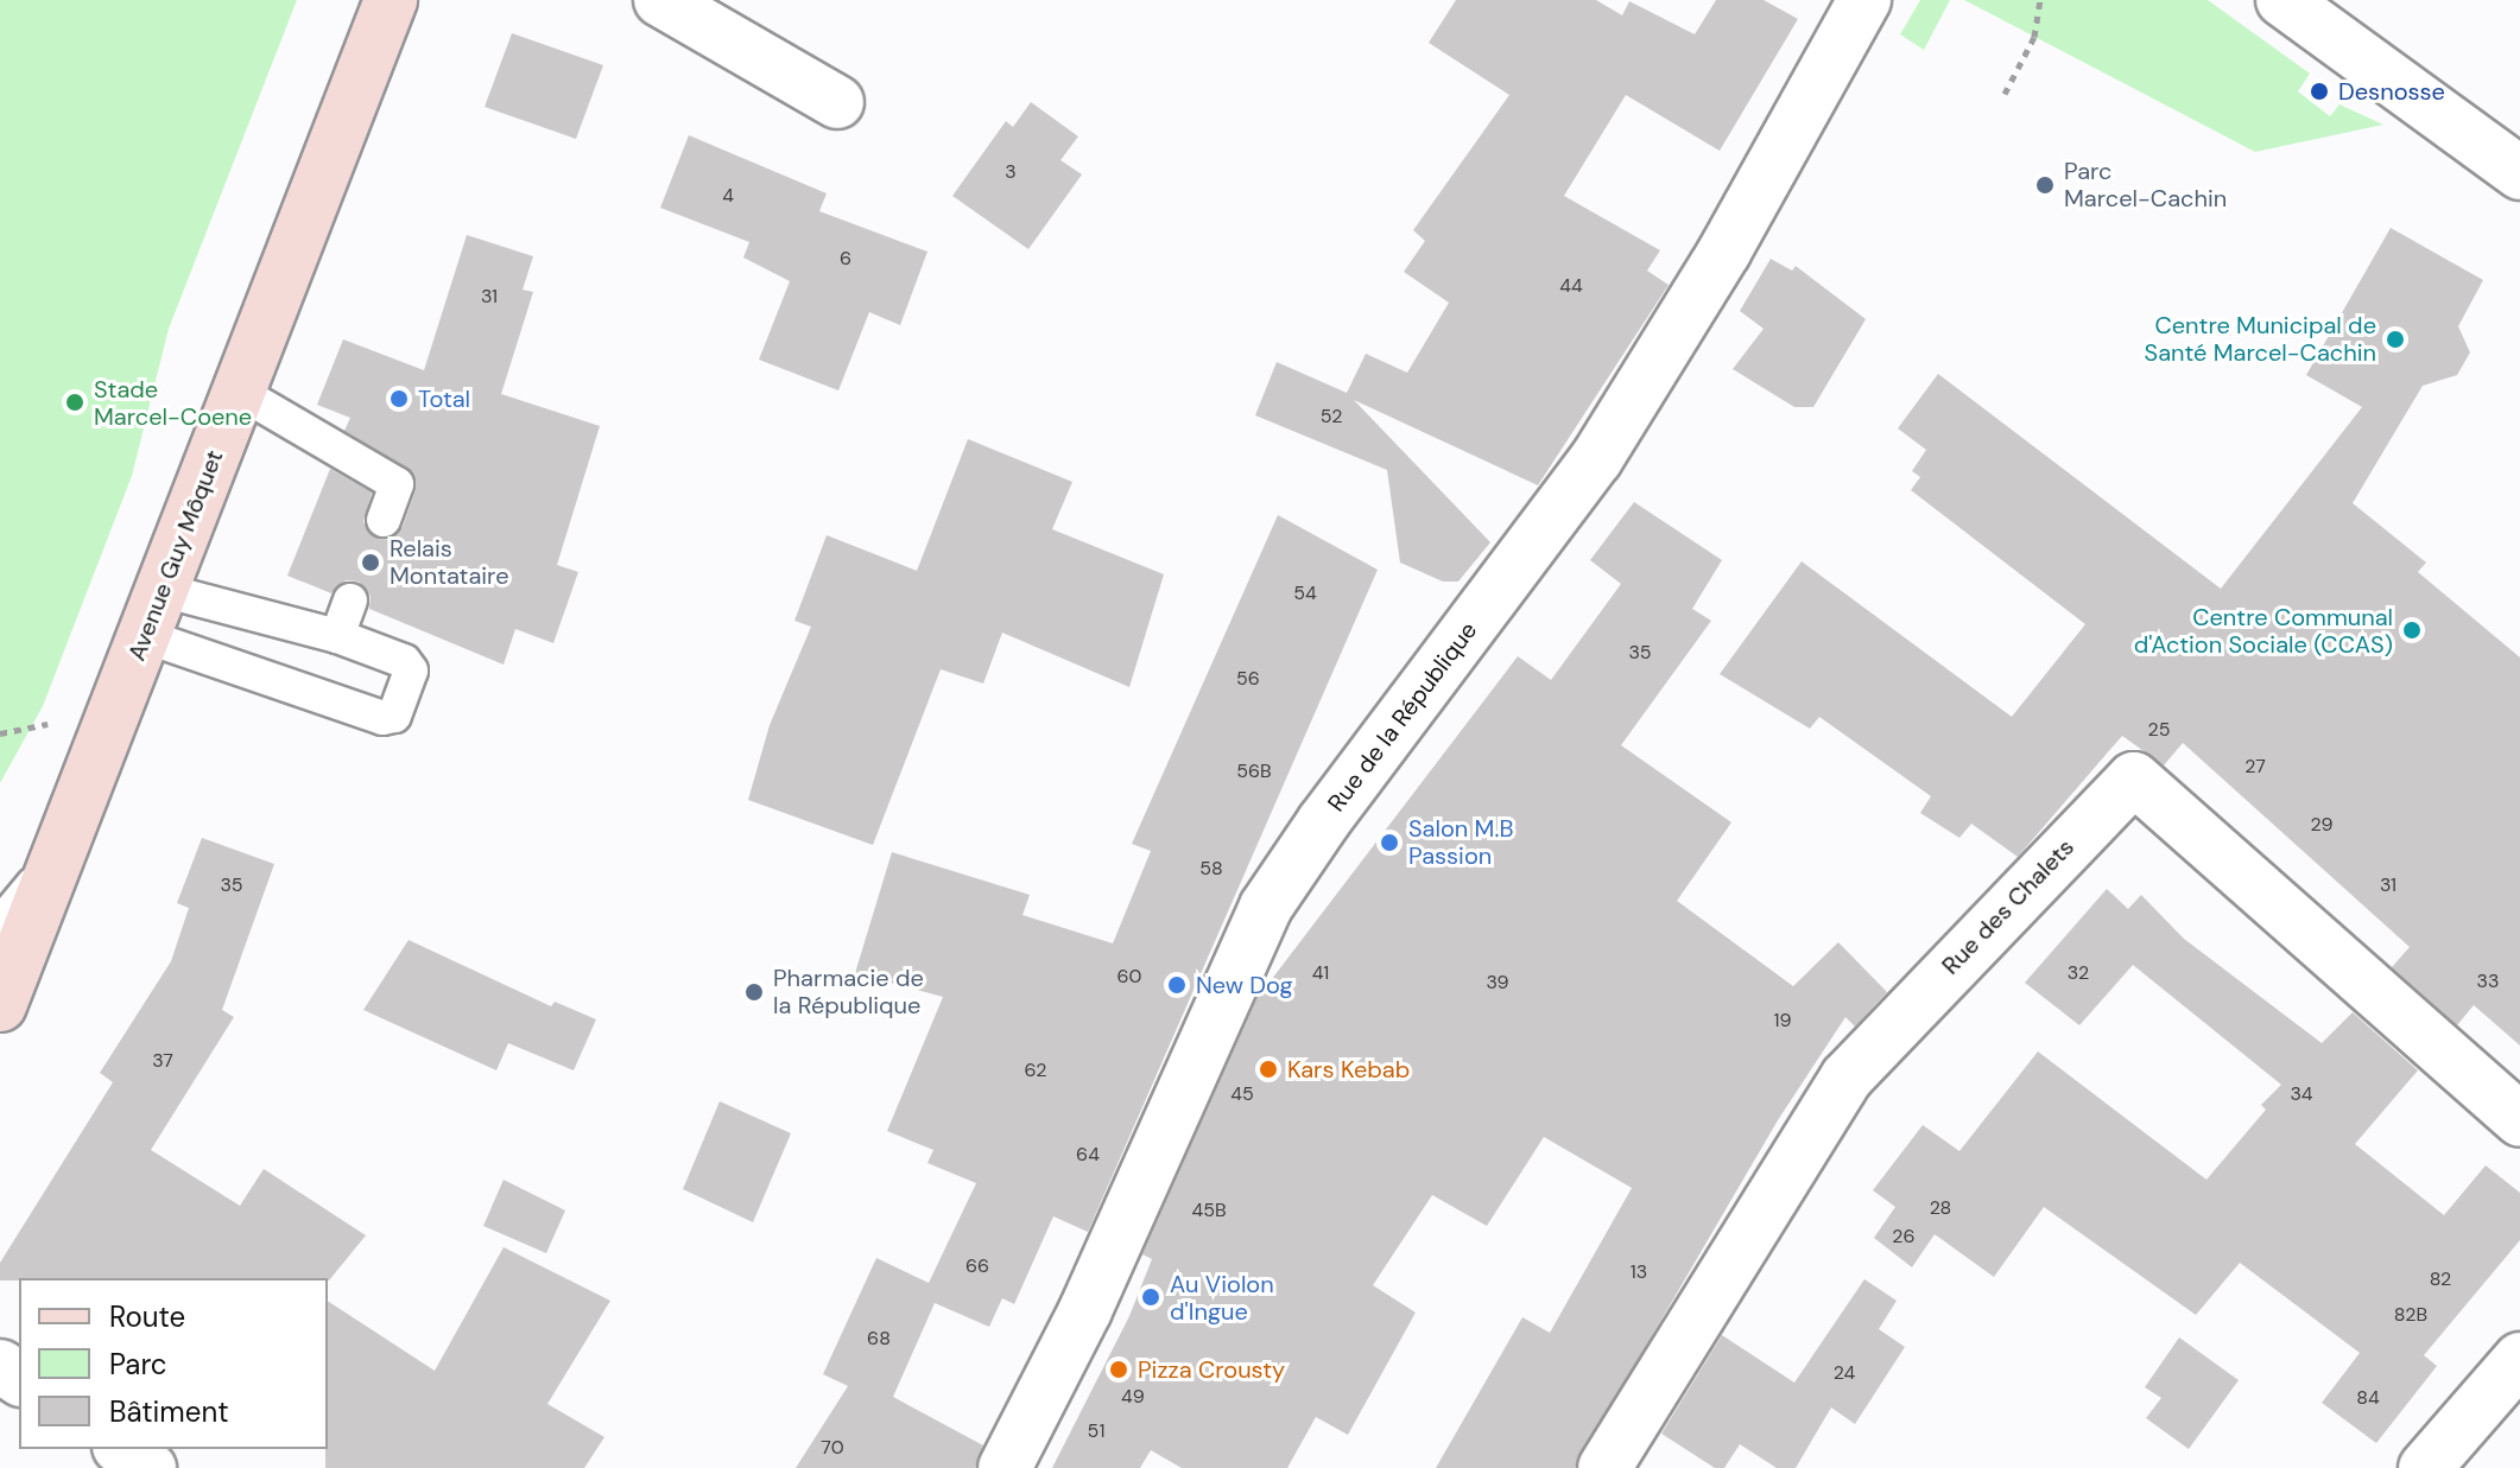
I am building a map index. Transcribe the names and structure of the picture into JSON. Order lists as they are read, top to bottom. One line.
{"streets":{"main road":["Avenue Guy Môquet"],"street":["Rue de la République","Rue des Chalets"]},"places":["Desnosse","Parc Marcel-Cachin","Centre Municipal de Santé Marcel-Cachin","Total","Stade Marcel-Coene","Relais Montataire","Centre Communal d'Action Sociale (CCAS)","Salon M.B Passion","New Dog","Pharmacie de la République","Kars Kebab","Au Violon d'Ingue","Pizza Crousty"],"house_numbers":["3","4","6","44","31","52","54","35","56","25","27","56B","29","58","35","31","41","32","60","33","39","19","37","62","45","34","64","28","45B","26","66","13","82","82B","68","24","49","84","51","70"],"legend":["Route","Parc","Bâtiment"]}
